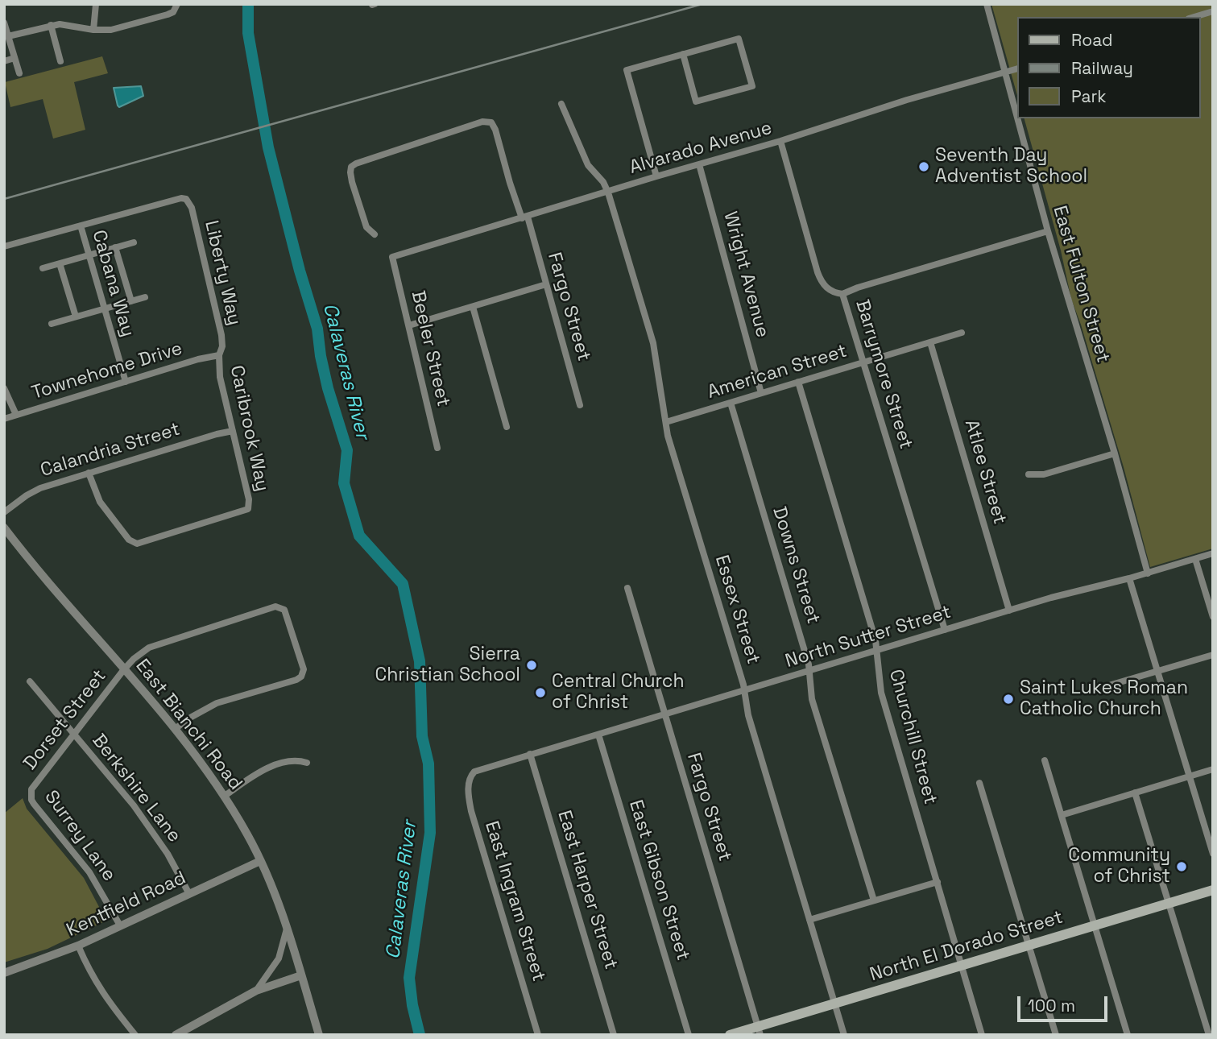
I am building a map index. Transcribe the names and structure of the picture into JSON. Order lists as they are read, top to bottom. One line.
{"streets":{"main road":["North El Dorado Street"],"street":["Alvarado Avenue","Liberty Way","Wright Avenue","Cabana Way","East Fulton Street","Fargo Street","Beeler Street","Townehome Drive","American Street","Barrymore Street","Caribrook Way","Calandria Street","Atlee Street","Downs Street","Essex Street","North Sutter Street","Dorset Street","East Bianchi Road","Churchill Street","Berkshire Lane","Surrey Lane","East Gibson Street","East Harper Street","East Ingram Street","Kentfield Road"]},"crossings":[["Alvarado Avenue","Wright Avenue"],["Alvarado Avenue","East Fulton Street"],["Alvarado Avenue","Fargo Street"],["Alvarado Avenue","Beeler Street"],["Alvarado Avenue","Barrymore Street"],["Alvarado Avenue","Essex Street"],["Liberty Way","Cabana Way"],["Liberty Way","Townehome Drive"],["Liberty Way","Caribrook Way"],["Wright Avenue","American Street"],["Cabana Way","Townehome Drive"],["East Fulton Street","North Sutter Street"],["Fargo Street","North Sutter Street"],["Fargo Street","North El Dorado Street"],["Townehome Drive","Caribrook Way"],["American Street","Barrymore Street"],["American Street","Atlee Street"],["American Street","Downs Street"],["American Street","Essex Street"],["American Street","Churchill Street"],["Barrymore Street","North Sutter Street"],["Caribrook Way","Calandria Street"],["Atlee Street","North Sutter Street"],["Downs Street","North Sutter Street"],["Essex Street","North Sutter Street"],["Essex Street","North El Dorado Street"],["North Sutter Street","Churchill Street"],["North Sutter Street","East Gibson Street"],["North Sutter Street","East Harper Street"],["North Sutter Street","East Ingram Street"],["Dorset Street","East Bianchi Road"],["Dorset Street","Berkshire Lane"],["Dorset Street","Surrey Lane"],["East Bianchi Road","Kentfield Road"],["Churchill Street","North El Dorado Street"],["Berkshire Lane","Kentfield Road"],["Surrey Lane","Kentfield Road"]],"water":["Calaveras River"],"places":["Seventh Day Adventist School","Sierra Christian School","Central Church of Christ","Saint Lukes Roman Catholic Church","Community of Christ"],"legend":["Road","Railway","Park"],"scale_bar":"100 m"}
